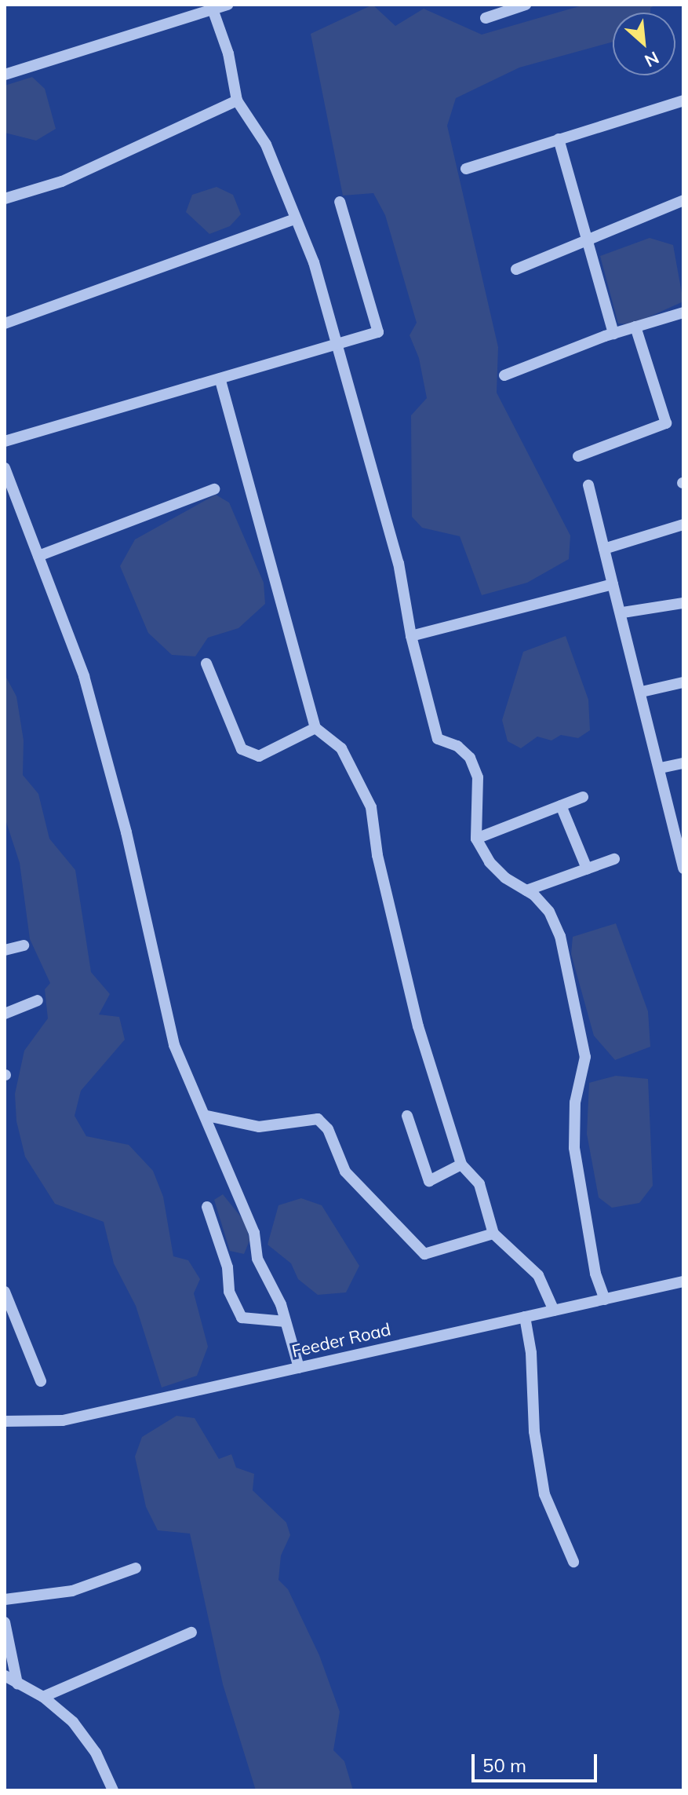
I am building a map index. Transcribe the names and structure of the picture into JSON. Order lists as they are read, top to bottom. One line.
{"streets":{"street":["Feeder Road"]},"scale_bar":"50 m","north":"bottom right"}
